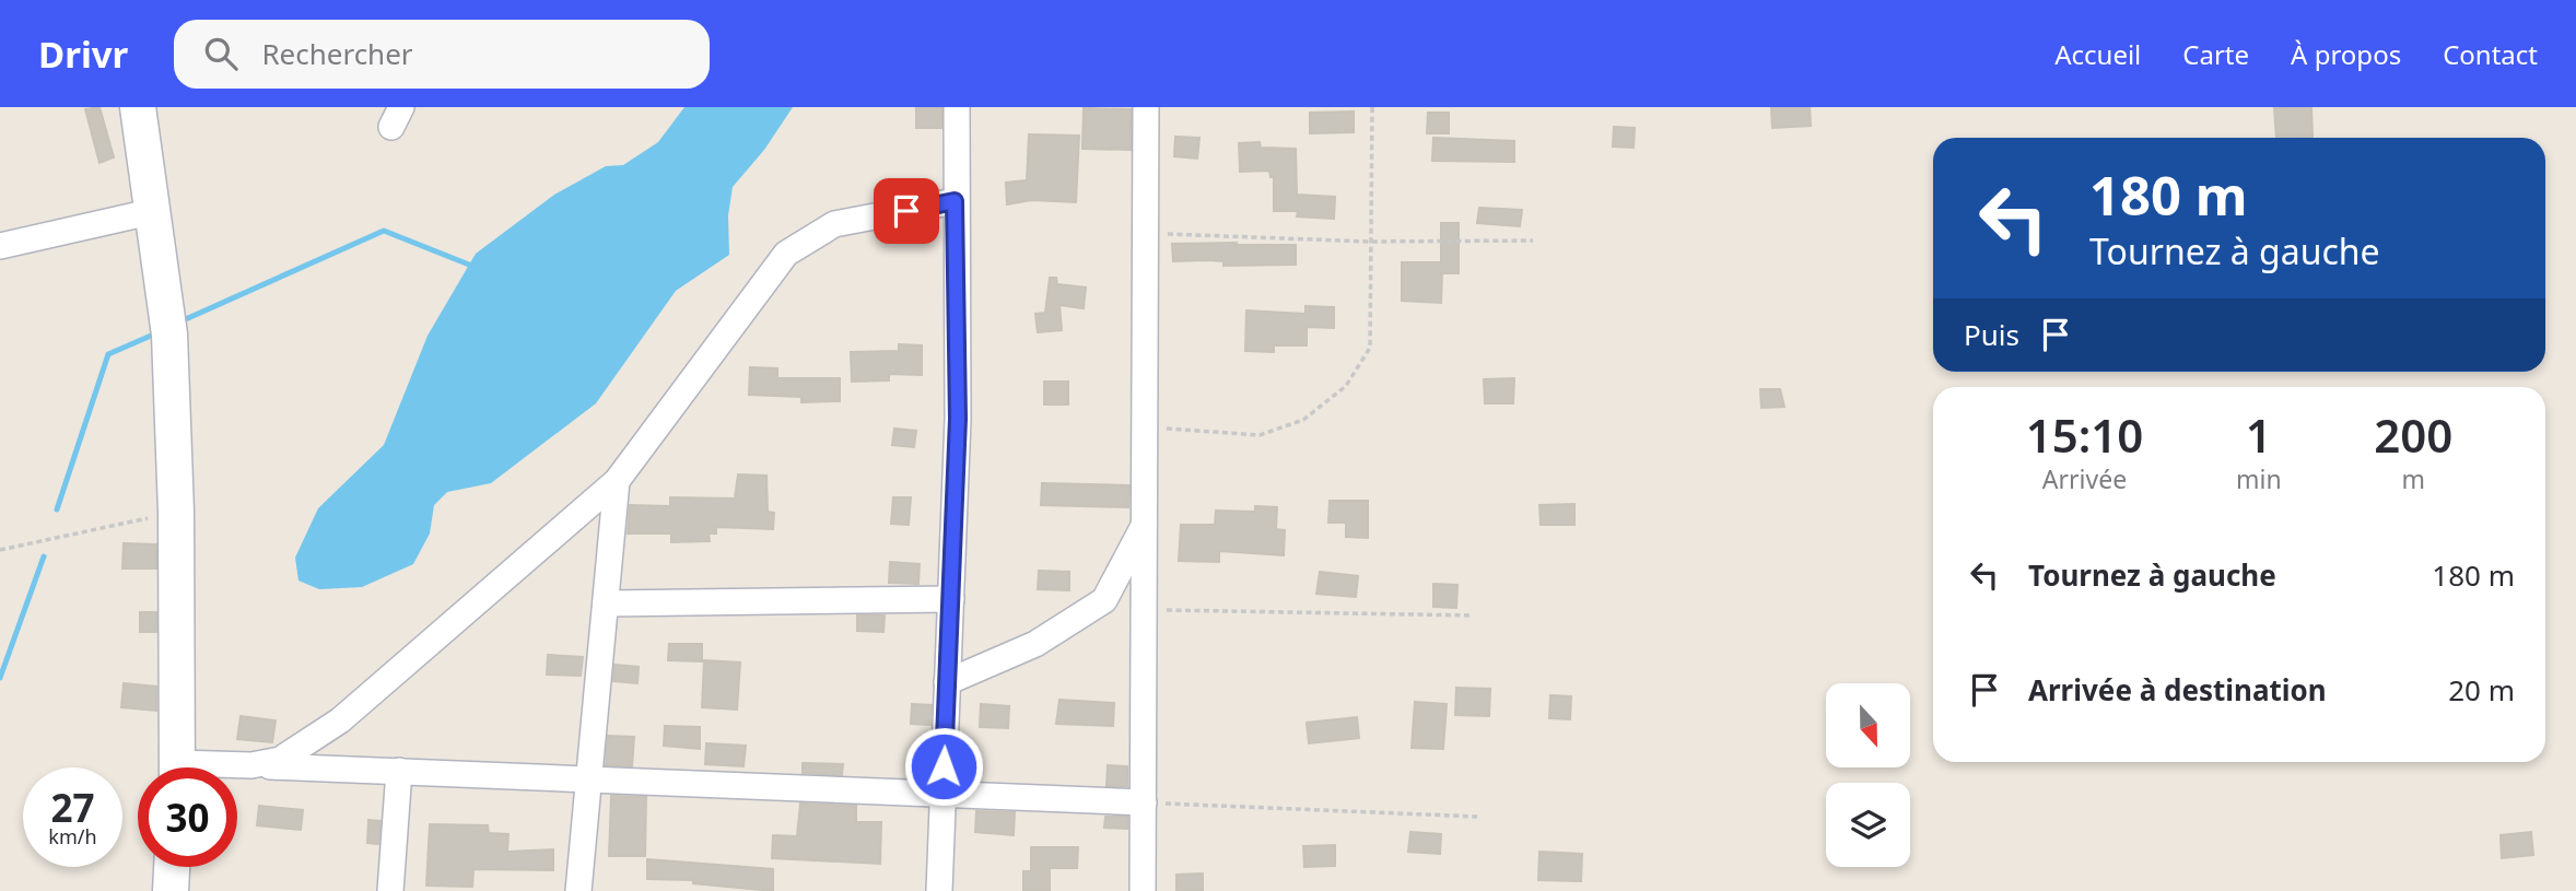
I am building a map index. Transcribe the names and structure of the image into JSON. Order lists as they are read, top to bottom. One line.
{"north":"bottom","page":{"header":"Drivr","search":"Rechercher","nav":["Accueil","Carte","À propos","Contact"],"turn":["180 m","Tournez à gauche"],"then":"Puis","eta":["15:10","Arrivée","1","min","200","m"],"list":[{"name":"Tournez à gauche","value":"180 m"},{"name":"Arrivée à destination","value":"20 m"}],"speed":"27 km/h","limit":"30"}}
